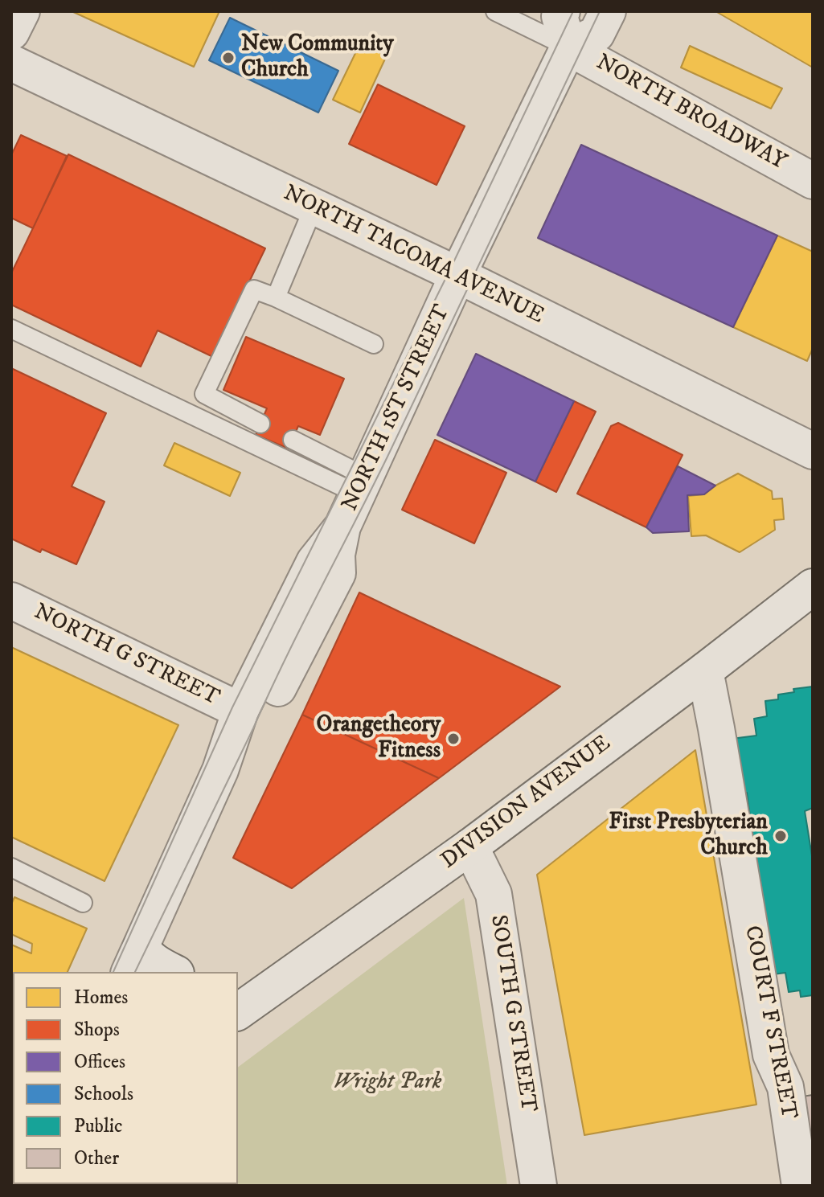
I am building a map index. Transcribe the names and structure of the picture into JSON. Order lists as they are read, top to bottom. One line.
{"streets":{"street":["NORTH BROADWAY","NORTH TACOMA AVENUE","NORTH 1ST STREET","NORTH G STREET","DIVISION AVENUE","SOUTH G STREET","COURT F STREET"]},"crossings":[["NORTH BROADWAY","NORTH 1ST STREET"],["NORTH TACOMA AVENUE","NORTH 1ST STREET"],["NORTH 1ST STREET","NORTH G STREET"],["DIVISION AVENUE","SOUTH G STREET"],["DIVISION AVENUE","COURT F STREET"]],"parks":["Wright Park"],"places":["New Community Church","Orangetheory Fitness","First Presbyterian Church"],"legend":["Homes","Shops","Offices","Schools","Public","Other"]}
